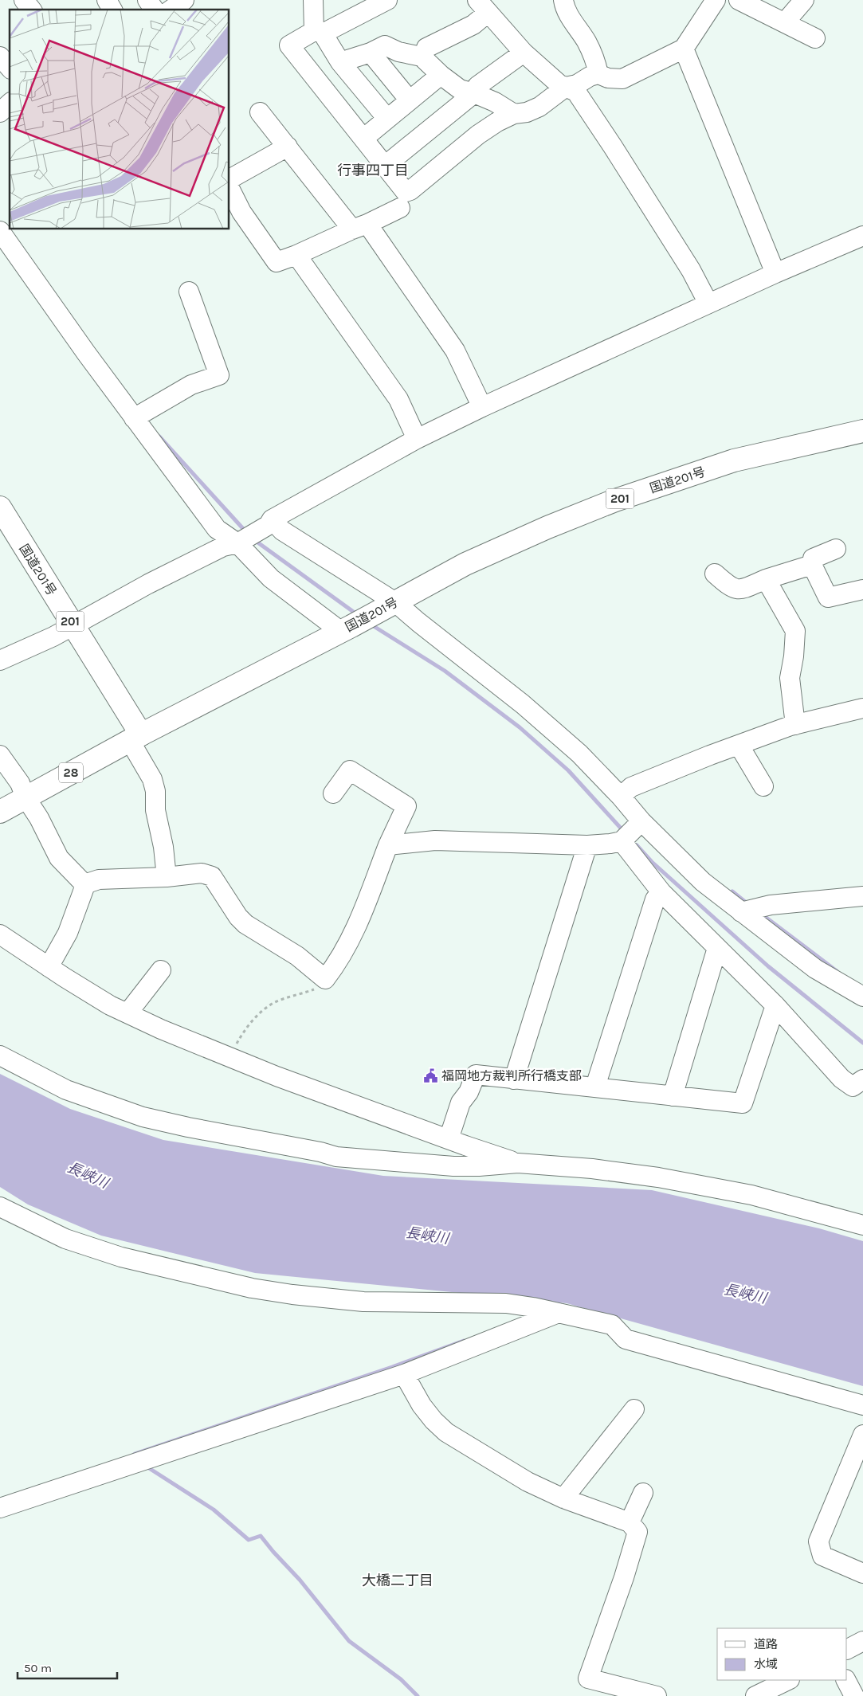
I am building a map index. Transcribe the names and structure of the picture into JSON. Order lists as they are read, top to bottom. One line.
{"streets":{"main road":["国道201号","201","28"]},"crossings":[["国道201号","28"]],"districts":["行事四丁目","大橋二丁目"],"water":["長峡川"],"places":{"public building":["福岡地方裁判所行橋支部"]},"legend":["道路","水域"],"scale_bar":"50 m"}
